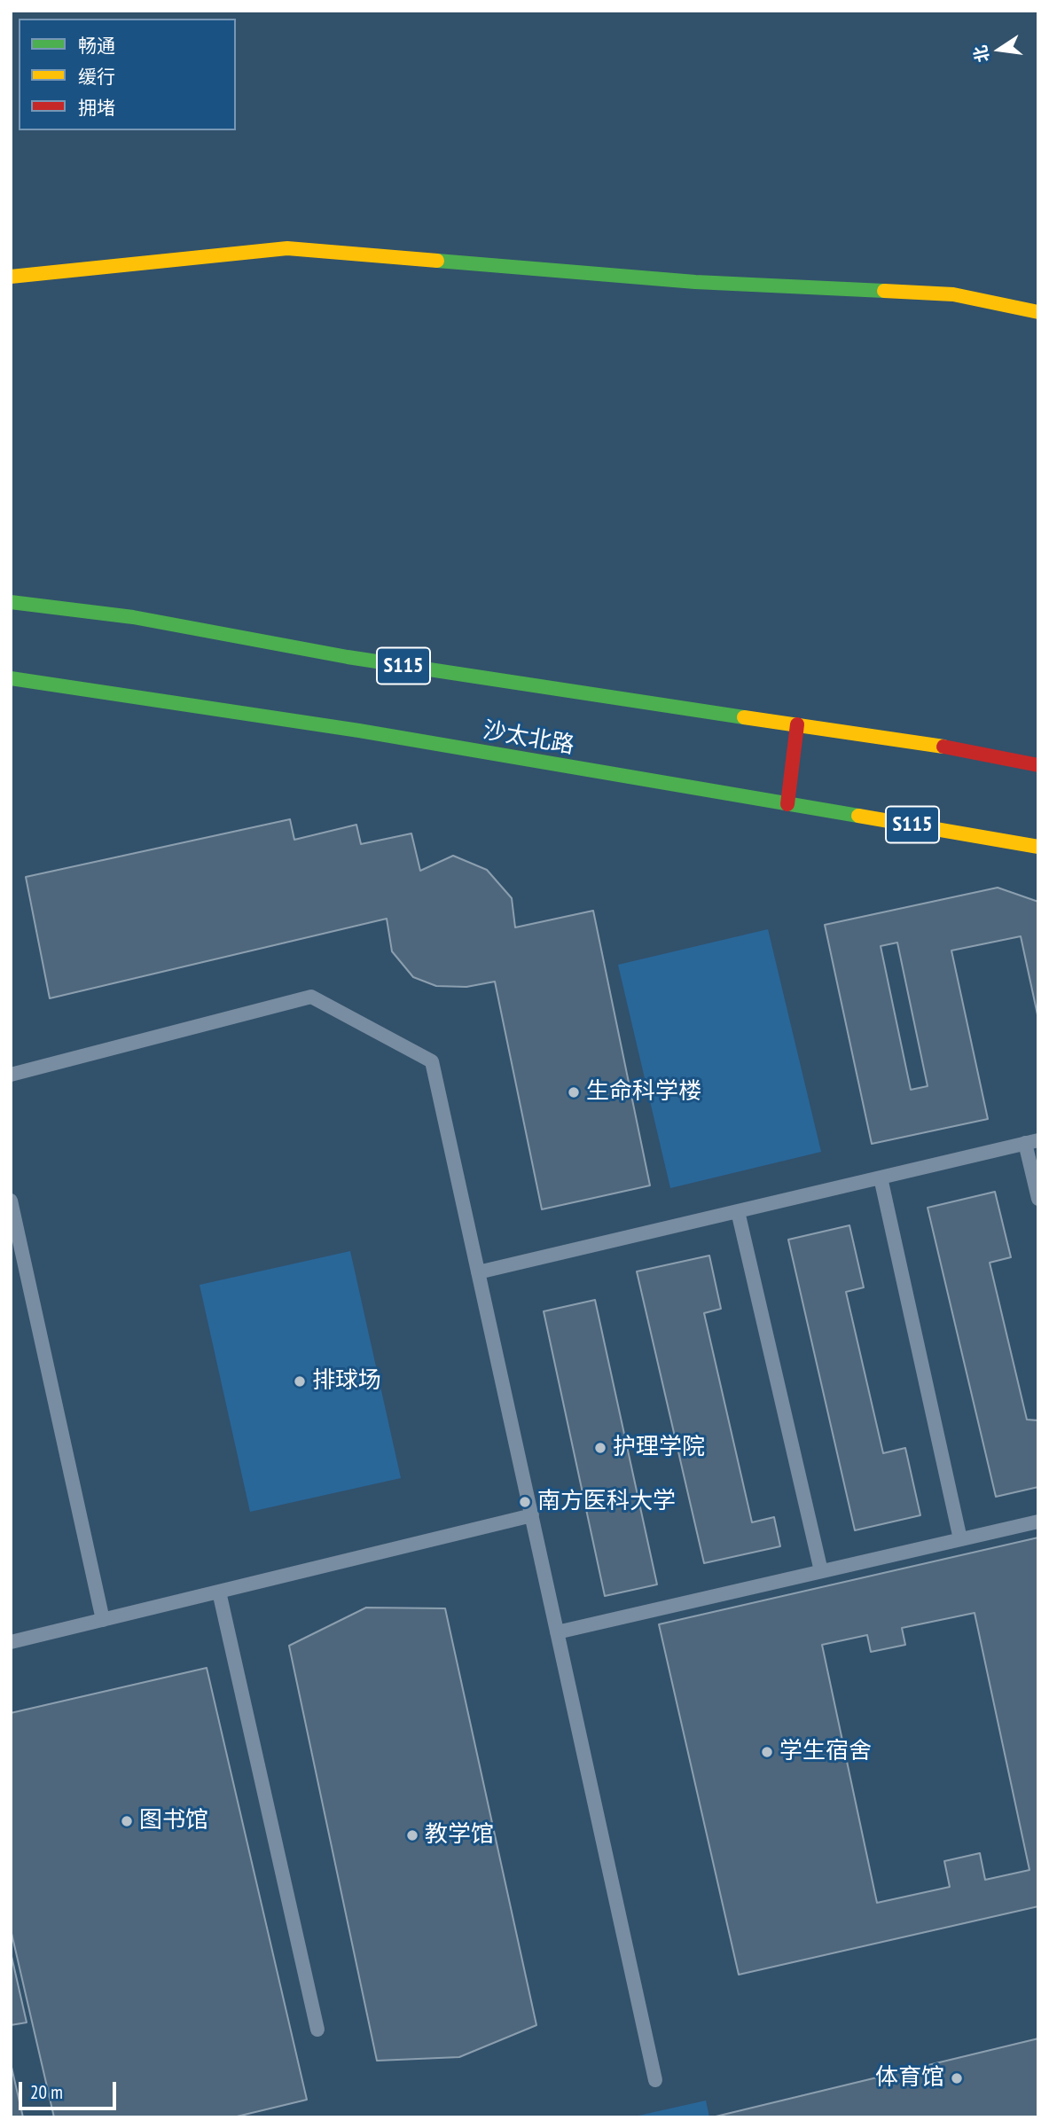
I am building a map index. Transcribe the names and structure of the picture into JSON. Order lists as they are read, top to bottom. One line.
{"streets":{"main road":["S115","沙太北路"]},"places":["生命科学楼","排球场","护理学院","南方医科大学","学生宿舍","图书馆","教学馆","体育馆"],"legend":["畅通","缓行","拥堵"],"scale_bar":"20 m","north":"left"}
